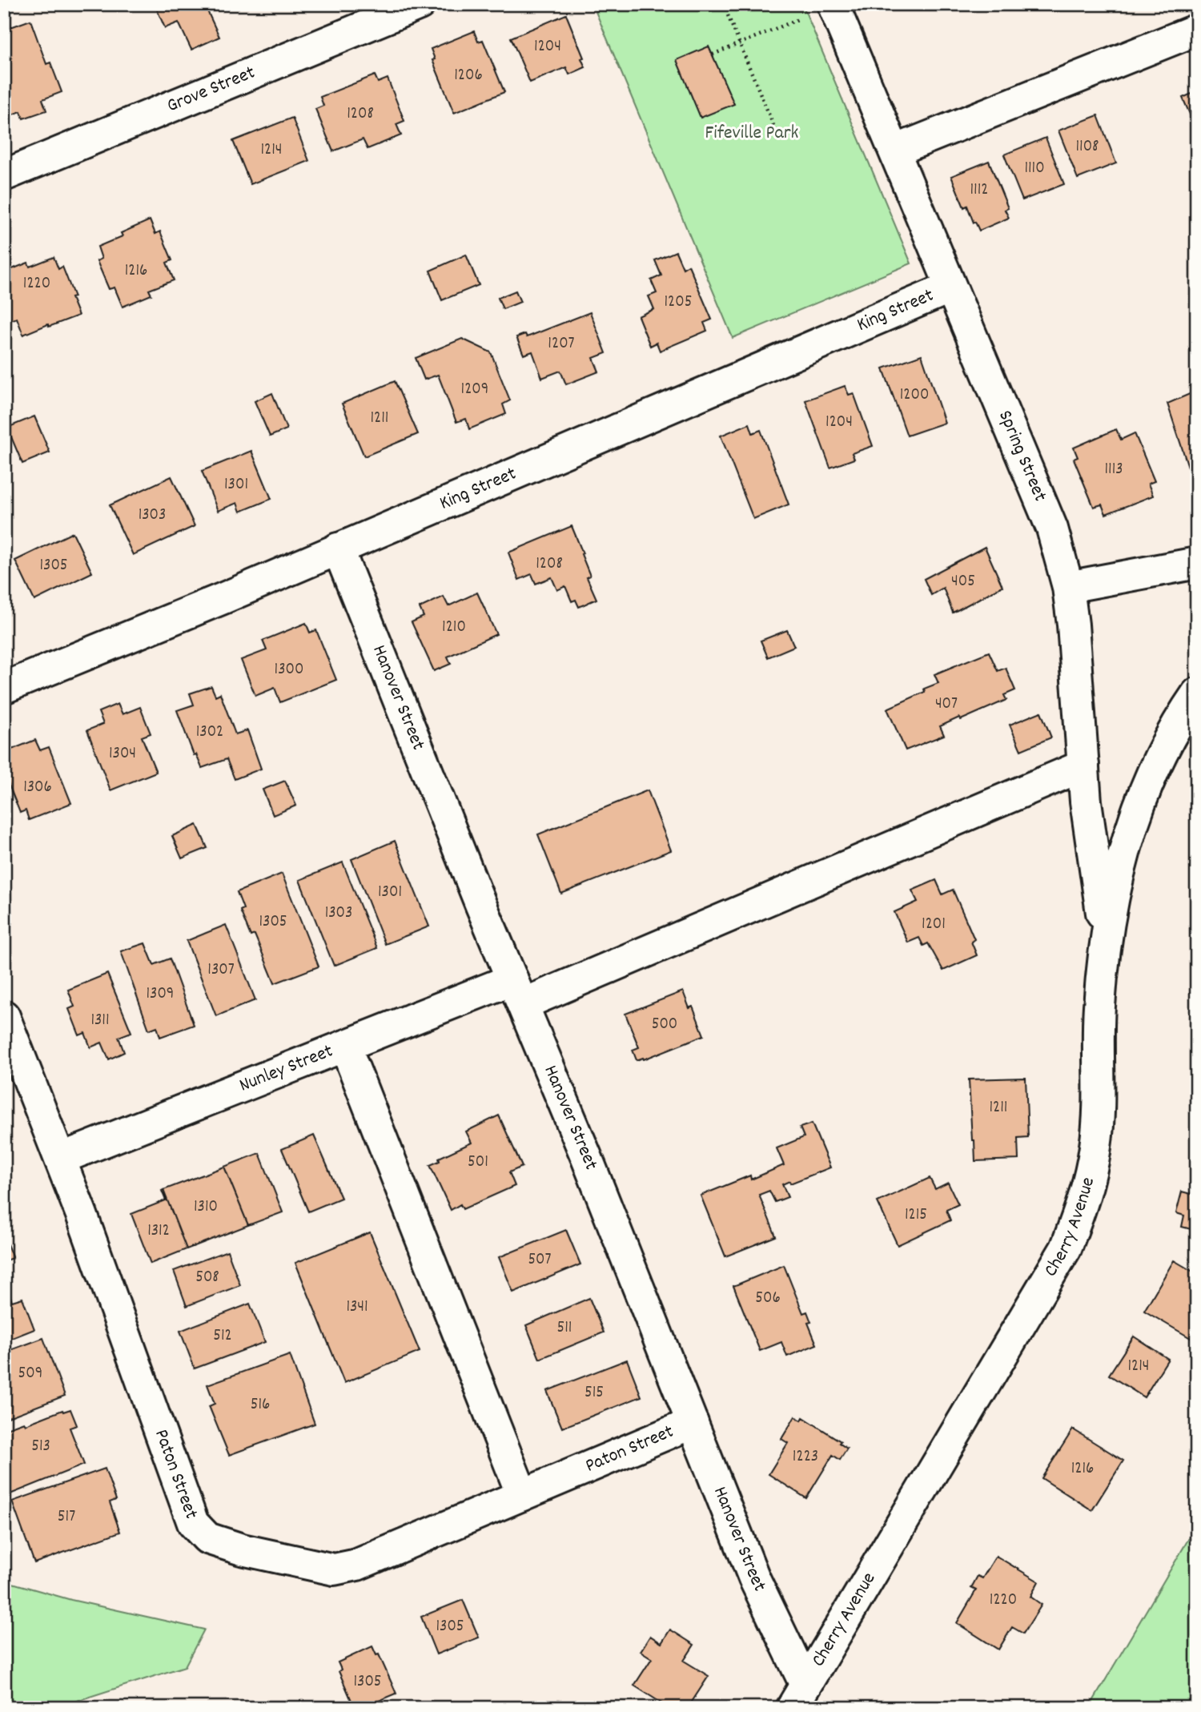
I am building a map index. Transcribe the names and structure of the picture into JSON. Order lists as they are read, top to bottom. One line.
{"streets":{"street":["Grove Street","King Street","Spring Street","Hanover Street","Nunley Street","Cherry Avenue","Paton Street"]},"crossings":[["King Street","Spring Street"],["King Street","Hanover Street"],["Spring Street","Nunley Street"],["Spring Street","Cherry Avenue"],["Hanover Street","Nunley Street"],["Hanover Street","Cherry Avenue"],["Hanover Street","Paton Street"],["Nunley Street","Paton Street"]],"parks":["Fifeville Park"],"house_numbers":["1204","1206","1208","1108","1214","1110","1112","1216","1220","1205","1207","1209","1200","1211","1204","1113","1301","1303","1208","1305","405","1210","1300","407","1302","1304","1306","1301","1303","1305","1201","1307","1309","1311","500","1211","501","1310","1215","1312","507","508","506","1341","511","512","1214","509","515","516","513","1223","1216","517","1220","1305","1305"]}
